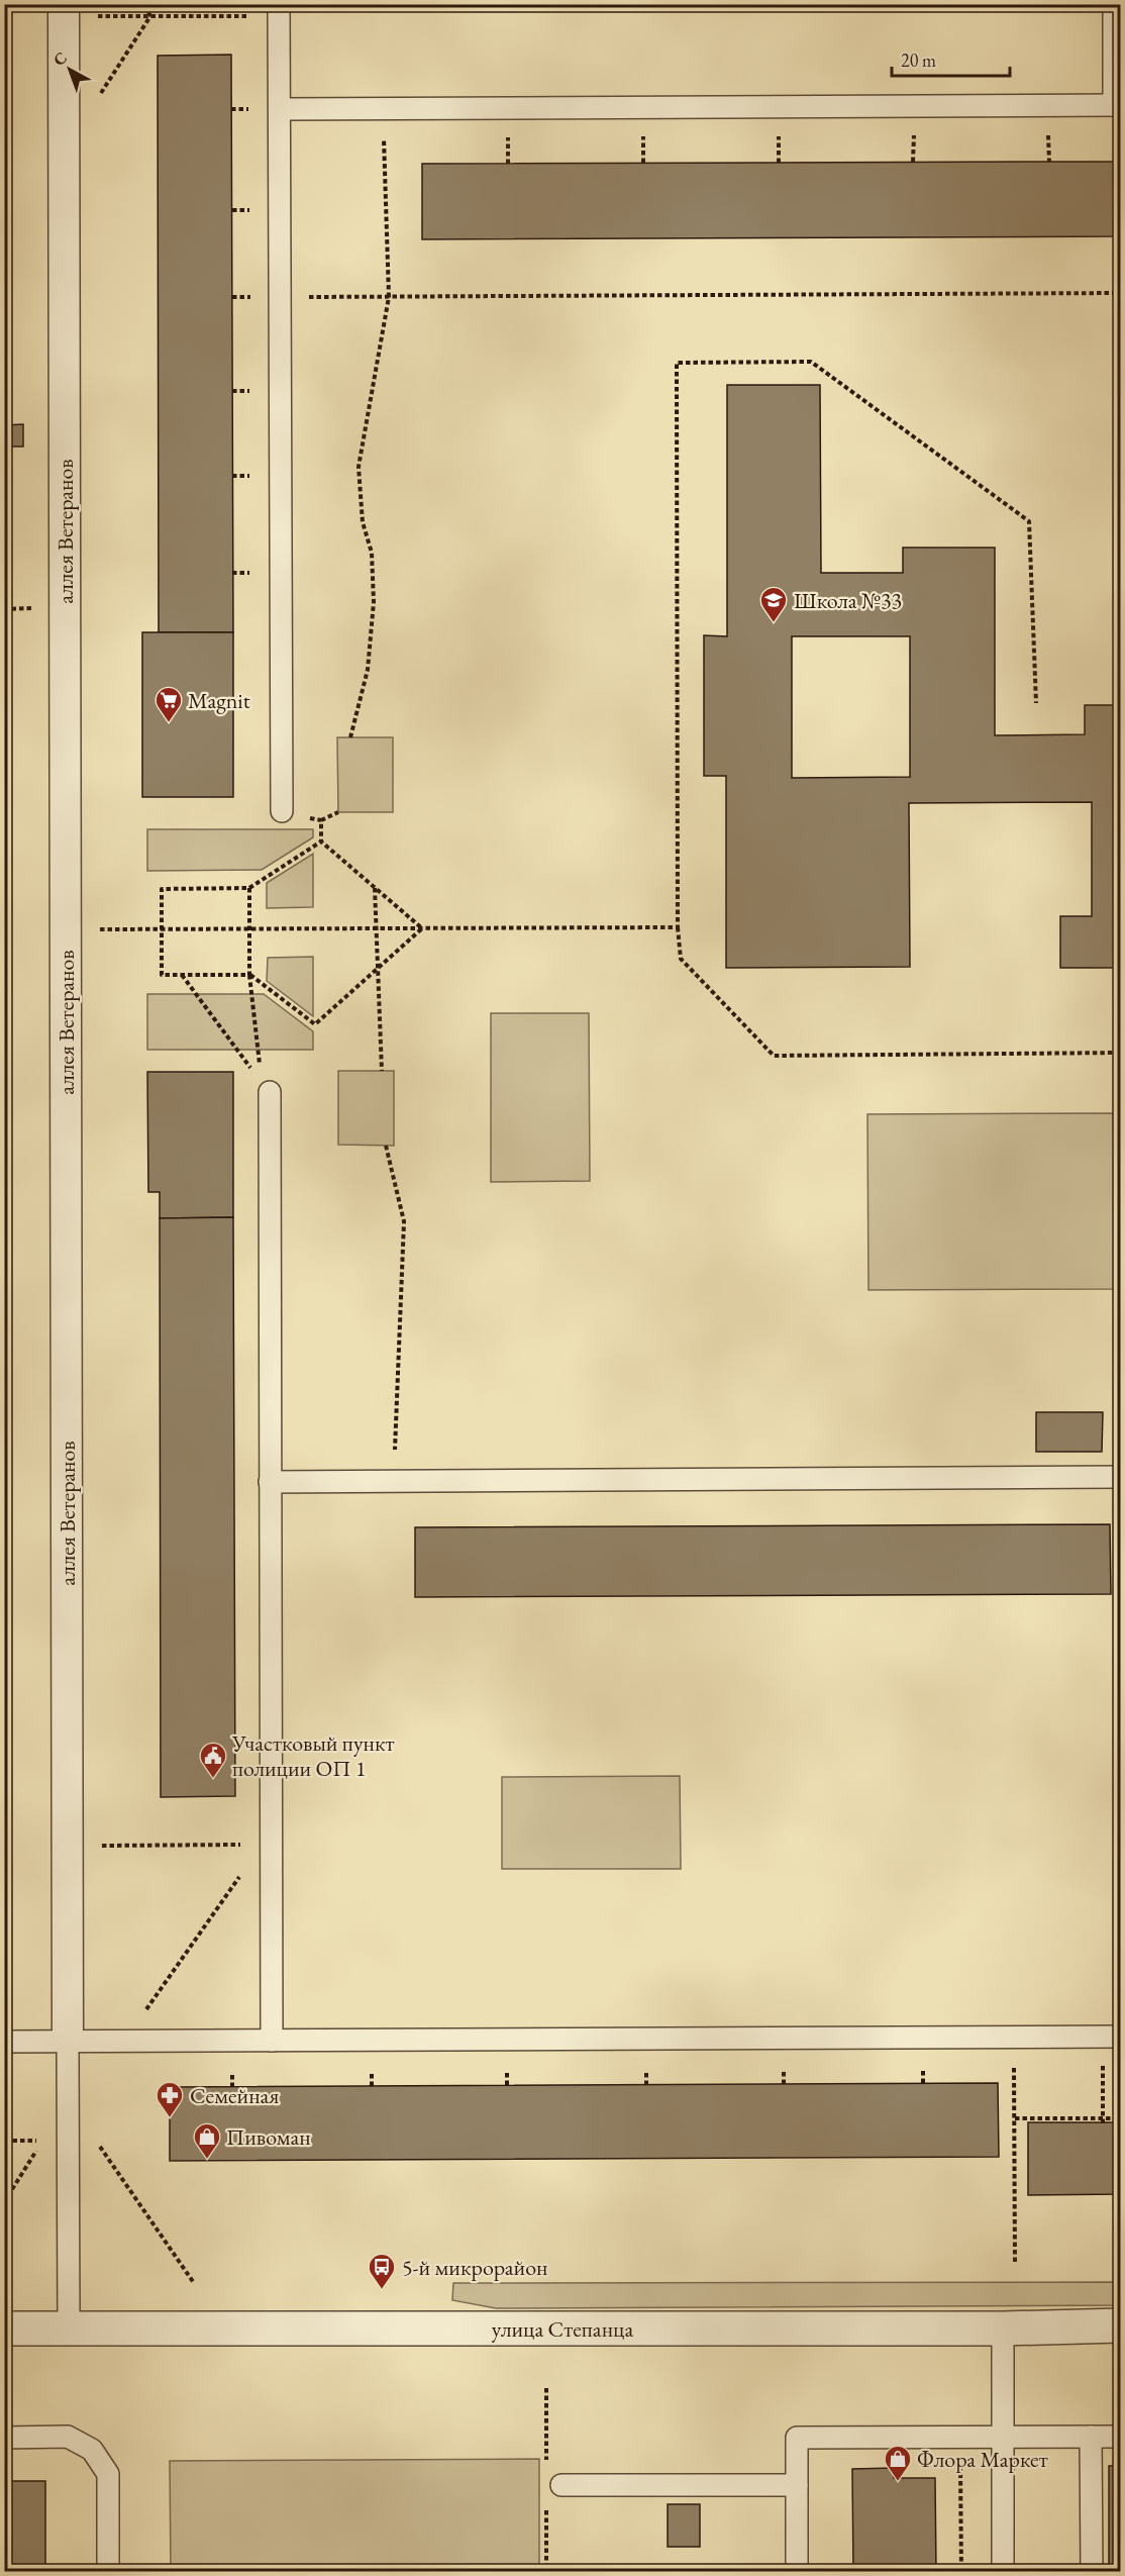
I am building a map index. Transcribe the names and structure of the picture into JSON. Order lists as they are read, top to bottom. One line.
{"streets":{"street":["аллея Ветеранов","улица Степанца"]},"places":{"school or university":["Школа №33"],"supermarket":["Magnit"],"public building":["Участковый пункт полиции ОП 1"],"pharmacy":["Семейная"],"shop":["Пивоман","Флора Маркет"],"bus stop":["5-й микрорайон"]},"scale_bar":"20 m","north":"top left"}
